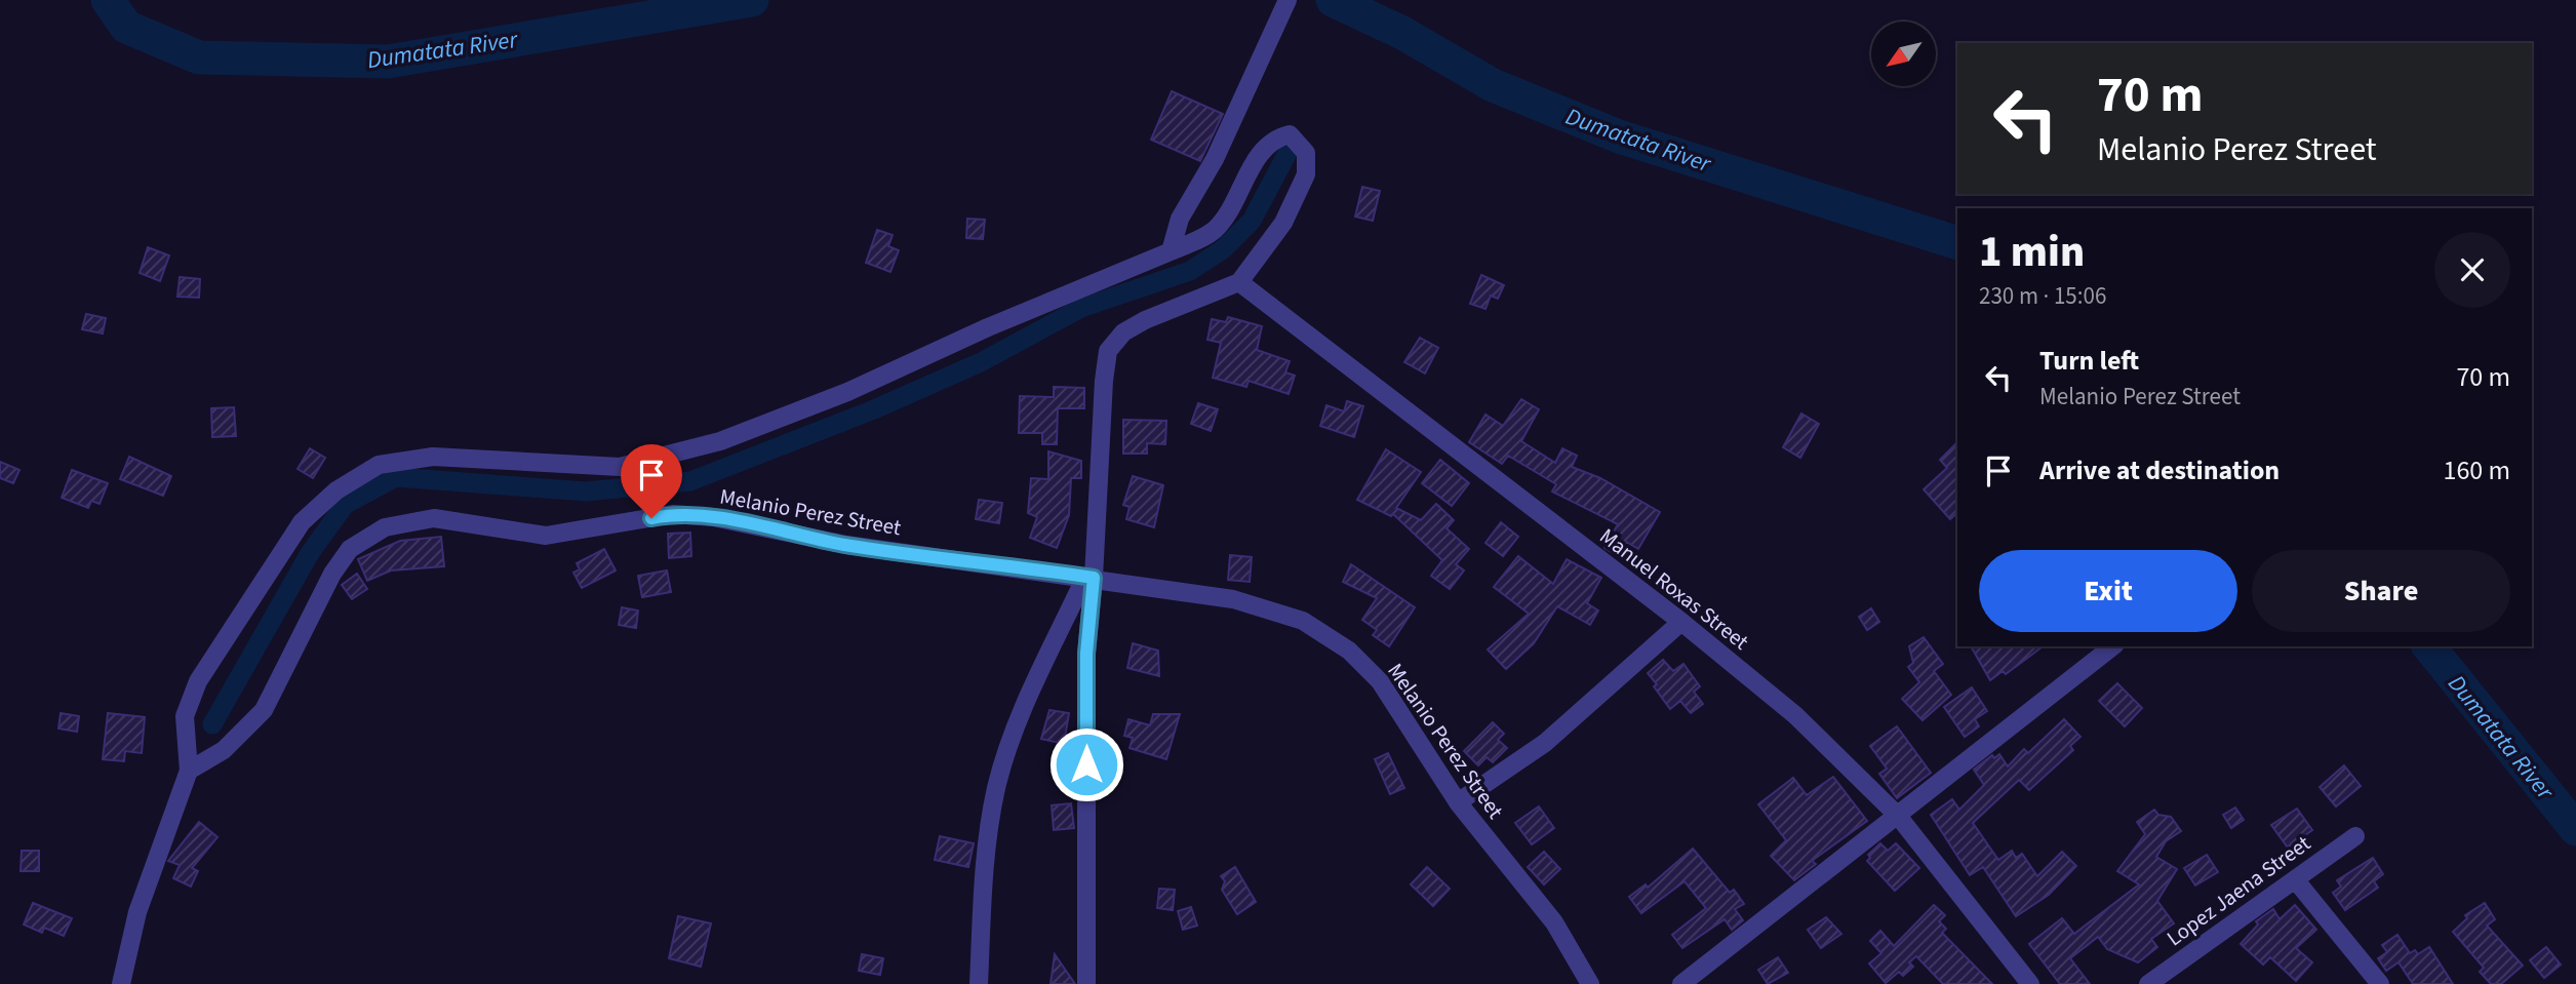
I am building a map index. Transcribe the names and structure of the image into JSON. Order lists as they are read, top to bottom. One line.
{"streets":{"street":["Melanio Perez Street","Manuel Roxas Street","Lopez Jaena Street"]},"water":["Dumatata River"],"north":"bottom left","page":{"turn":["70 m","Melanio Perez Street"],"heading":["1 min","230 m · 15:06"],"list":[{"name":"Turn left","note":"Melanio Perez Street","value":"70 m"},{"name":"Arrive at destination","value":"160 m"}],"buttons":["Exit","Share"]}}
